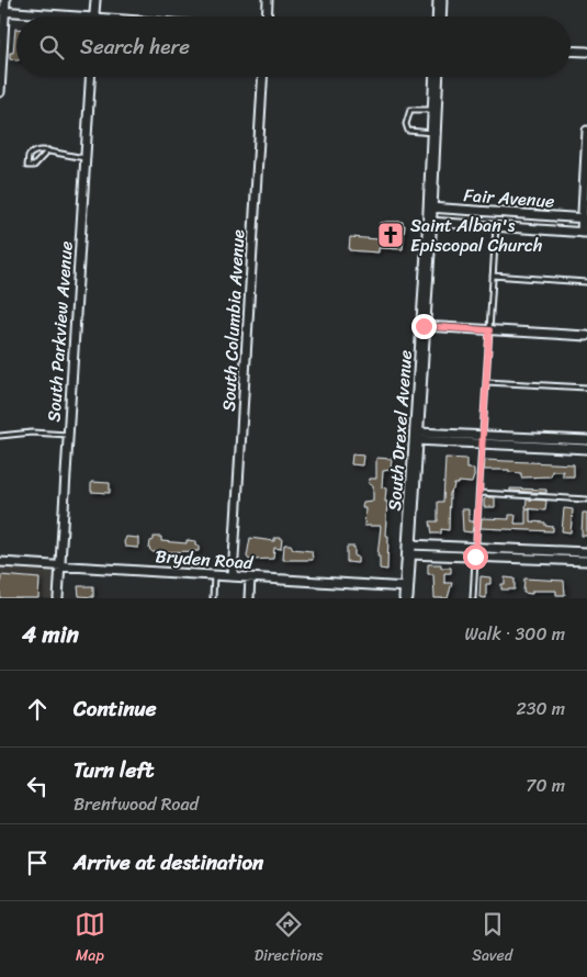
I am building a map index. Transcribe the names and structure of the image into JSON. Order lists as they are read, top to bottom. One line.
{"streets":{"main road":["South Drexel Avenue"],"street":["Fair Avenue","South Columbia Avenue","South Parkview Avenue","Bryden Road"]},"crossings":[["Fair Avenue","South Drexel Avenue"],["South Columbia Avenue","Bryden Road"],["South Parkview Avenue","Bryden Road"],["South Drexel Avenue","Bryden Road"]],"places":{"church":["Saint Alban's Episcopal Church"]},"page":{"search":"Search here","heading":["4 min","Walk · 300 m"],"list":[["Continue","230 m"],["Turn left","Brentwood Road","70 m"],"Arrive at destination"],"nav":["Map","Directions","Saved"]}}
